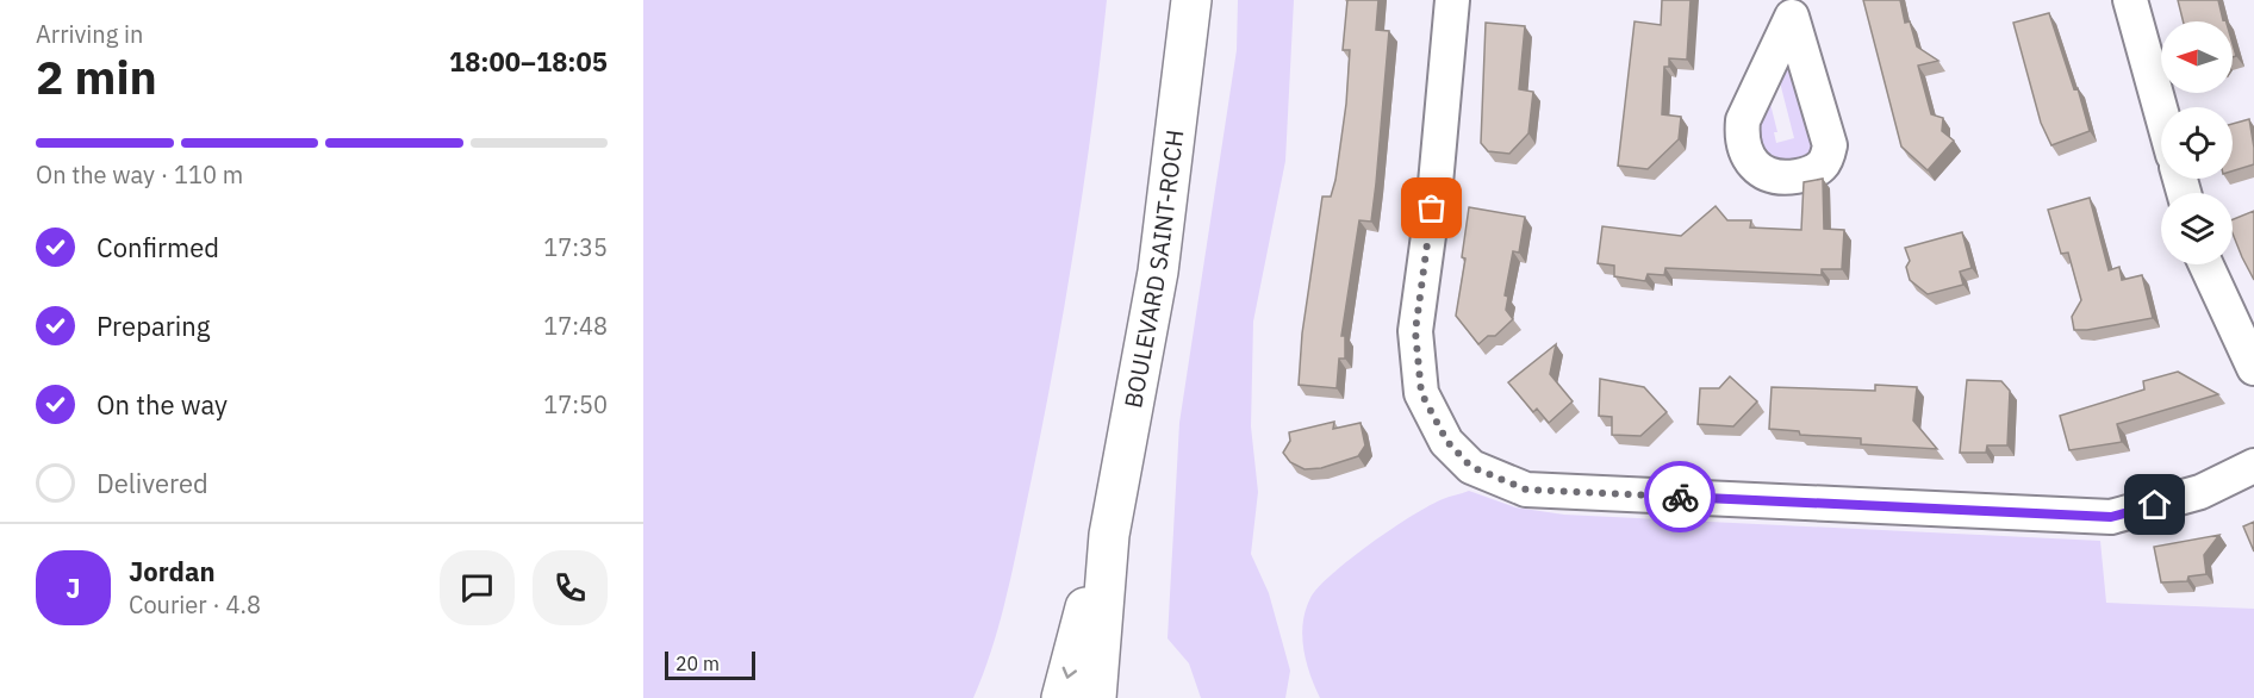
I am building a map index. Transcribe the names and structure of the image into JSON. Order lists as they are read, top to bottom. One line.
{"streets":{"main road":["BOULEVARD SAINT-ROCH"]},"scale_bar":"20 m","north":"left","page":{"heading":["2 min","Arriving in","18:00–18:05"],"panel":["Jordan","Courier · 4.8"],"bar":"On the way · 110 m","list":[["Confirmed","17:35"],["Preparing","17:48"],["On the way","17:50"],"Delivered"],"round":"J","scale":"20 m"}}
